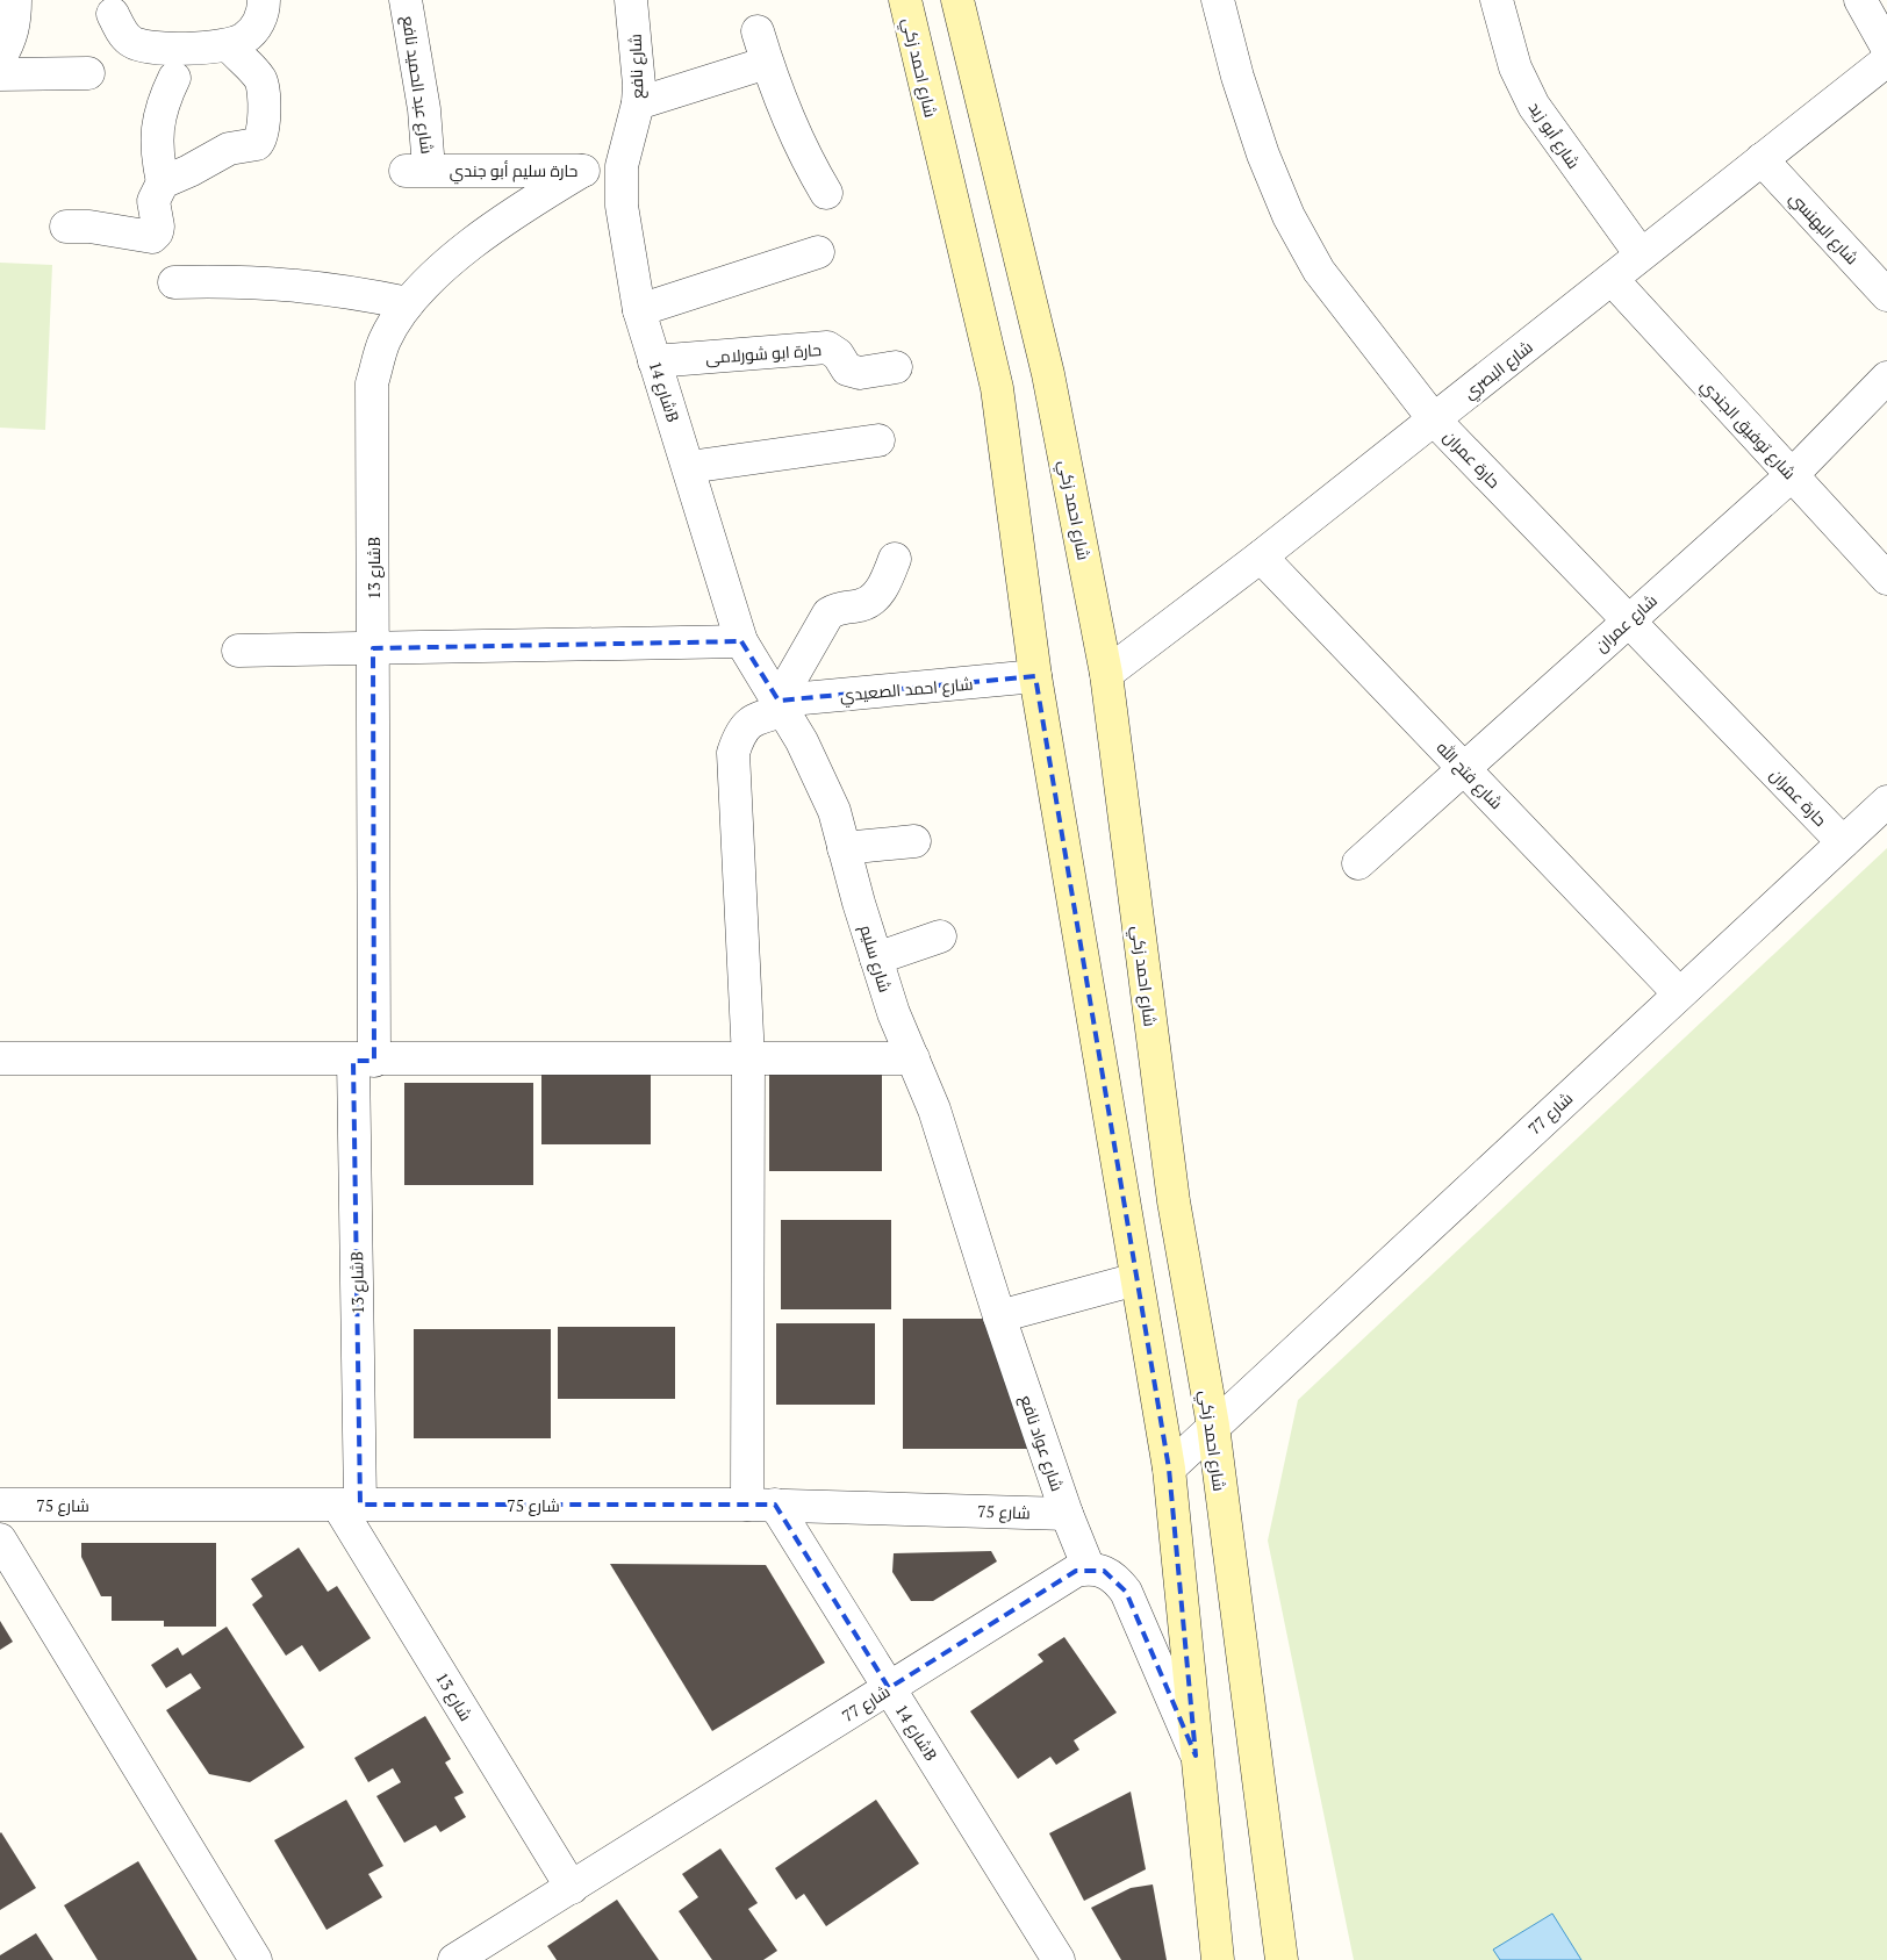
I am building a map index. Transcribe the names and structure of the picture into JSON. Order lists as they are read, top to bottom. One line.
{"streets":{"street":["شارع نافع","شارع احمد زكي","شارع عبد الحميد نافع","شارع أبو زيد","حارة سليم أبو جندي","شارع البهنسي","حارة ابو شورلامى","شارع البصري","شارع 14B","شارع توفيق الجندي","حارة عمران","شارع 13B","شارع عمران","شارع احمد الصعيدي","شارع فتح الله","شارع سليم","شارع 77","شارع عواد نافع","شارع 75","شارع 13"]},"crossings":[["شارع نافع","حارة سليم أبو جندي"],["شارع نافع","شارع 14B"],["شارع احمد زكي","شارع البصري"],["شارع احمد زكي","شارع احمد الصعيدي"],["شارع احمد زكي","شارع 77"],["شارع عبد الحميد نافع","حارة سليم أبو جندي"],["شارع أبو زيد","شارع البصري"],["حارة سليم أبو جندي","شارع 14B"],["حارة سليم أبو جندي","شارع 13B"],["شارع البهنسي","شارع البصري"],["حارة ابو شورلامى","شارع 14B"],["شارع البصري","شارع توفيق الجندي"],["شارع البصري","حارة عمران"],["شارع البصري","شارع فتح الله"],["شارع 14B","شارع احمد الصعيدي"],["شارع 14B","شارع سليم"],["شارع 14B","شارع 77"],["شارع 14B","شارع 75"],["شارع توفيق الجندي","شارع عمران"],["حارة عمران","شارع عمران"],["حارة عمران","شارع 77"],["شارع 13B","شارع 75"],["شارع 13B","شارع 13"],["شارع عمران","شارع فتح الله"],["شارع احمد الصعيدي","شارع سليم"],["شارع احمد الصعيدي","شارع 75"],["شارع فتح الله","شارع 77"],["شارع سليم","شارع عواد نافع"],["شارع 77","شارع عواد نافع"],["شارع 77","شارع 13"],["شارع عواد نافع","شارع 75"],["شارع 75","شارع 13"]]}
